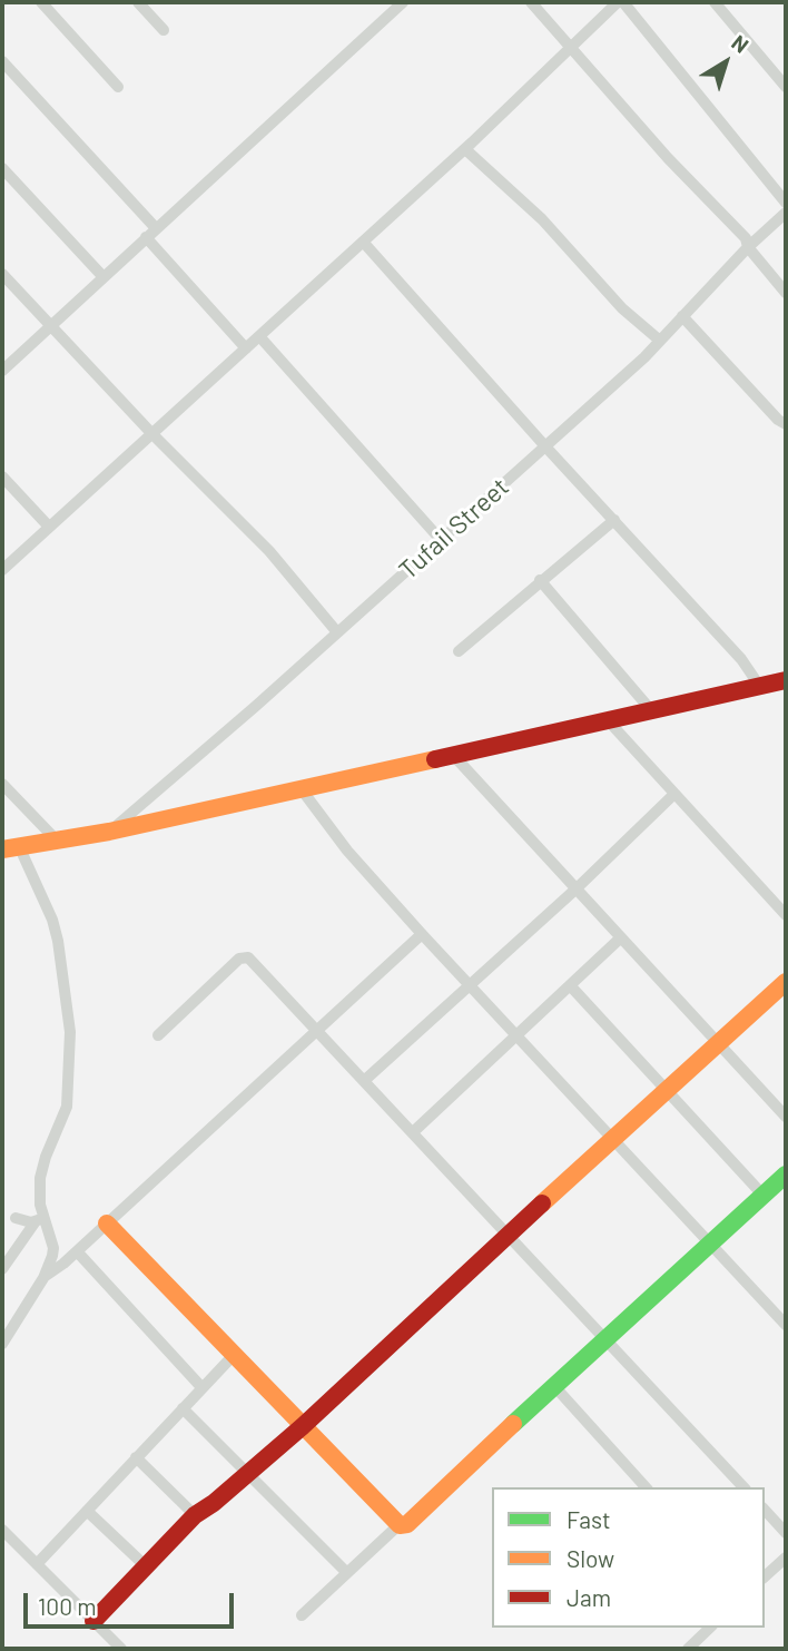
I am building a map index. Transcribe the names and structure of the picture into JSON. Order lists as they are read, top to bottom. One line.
{"streets":{"street":["Tufail Street"]},"legend":["Fast","Slow","Jam"],"scale_bar":"100 m","north":"top right"}
